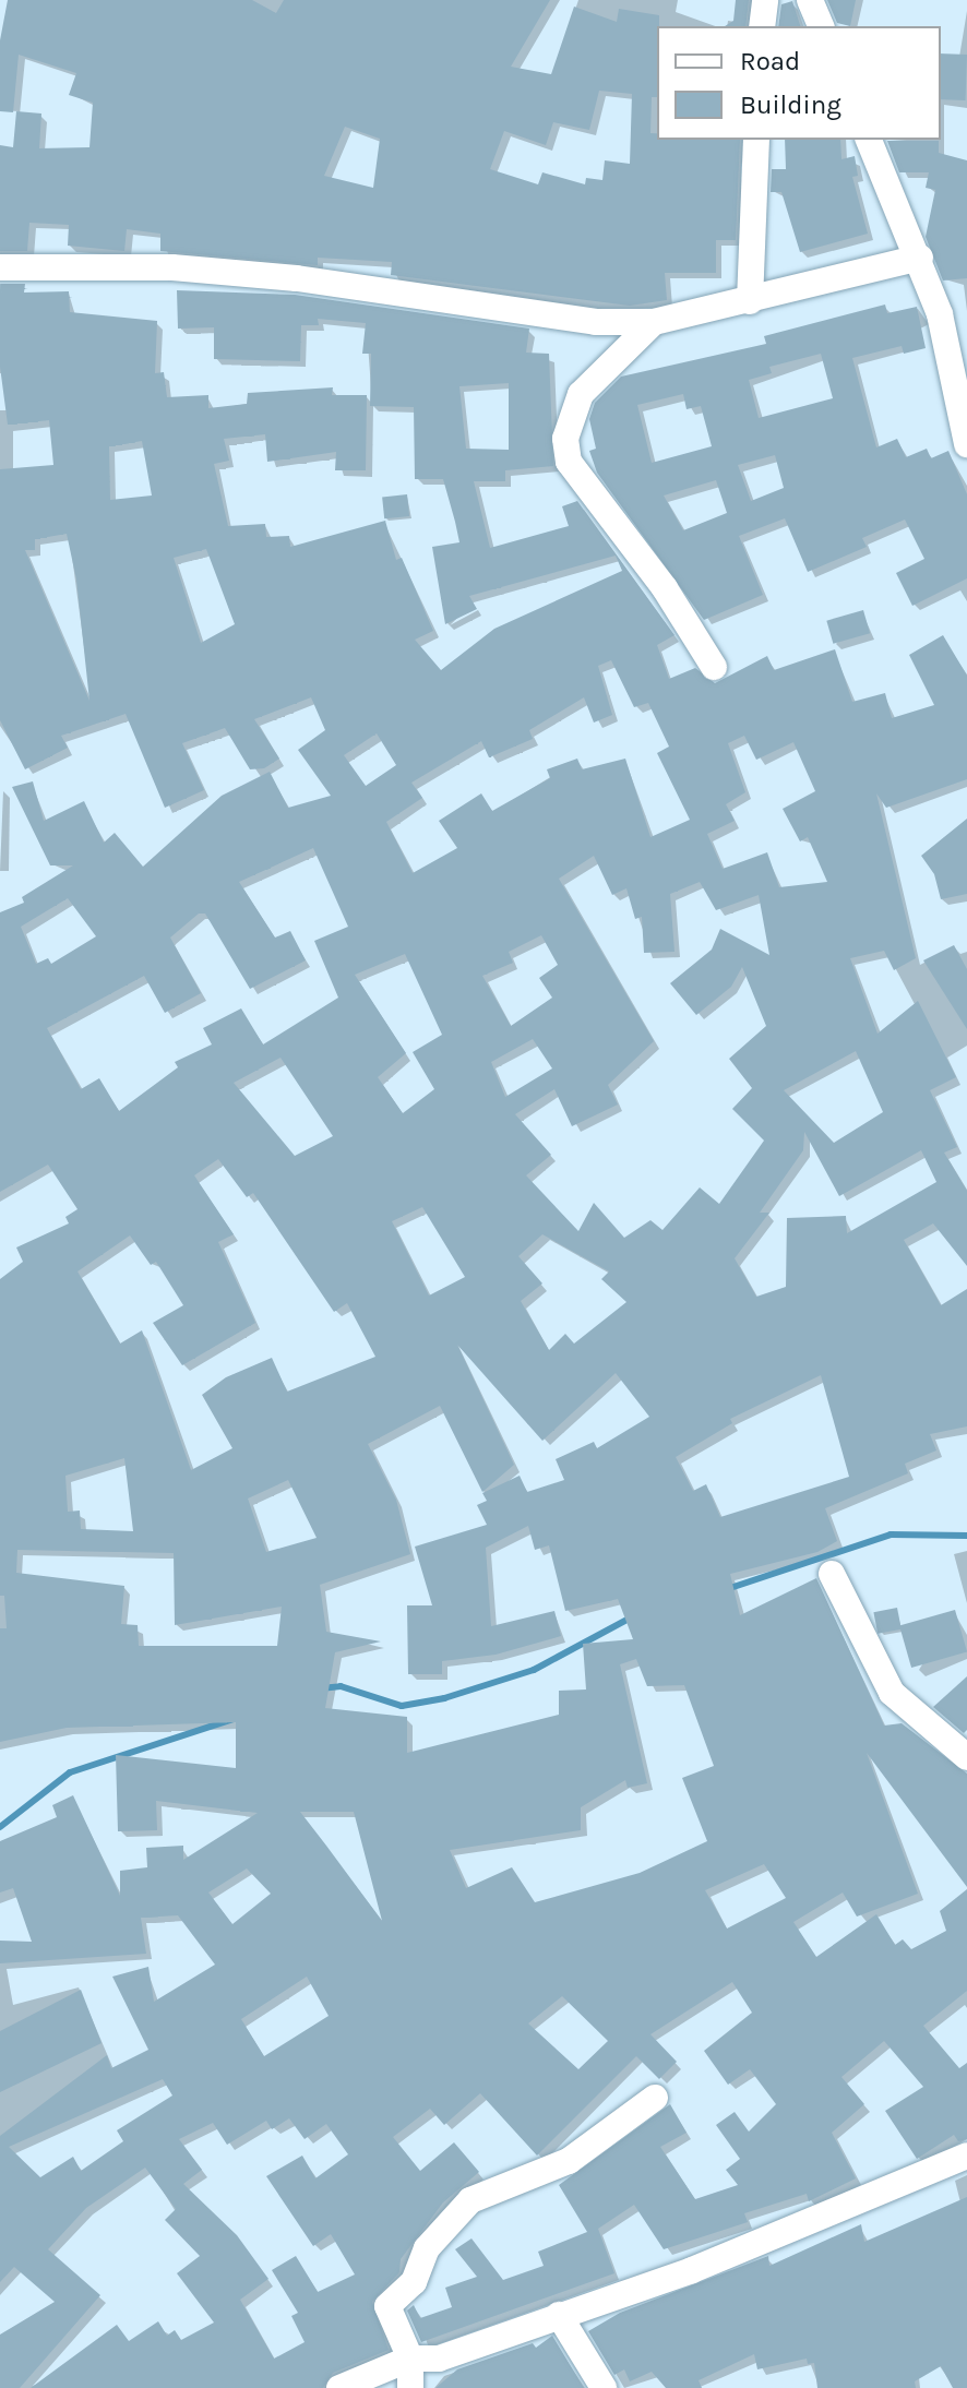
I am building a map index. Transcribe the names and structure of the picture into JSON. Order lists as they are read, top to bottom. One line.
{"legend":["Road","Building"]}
